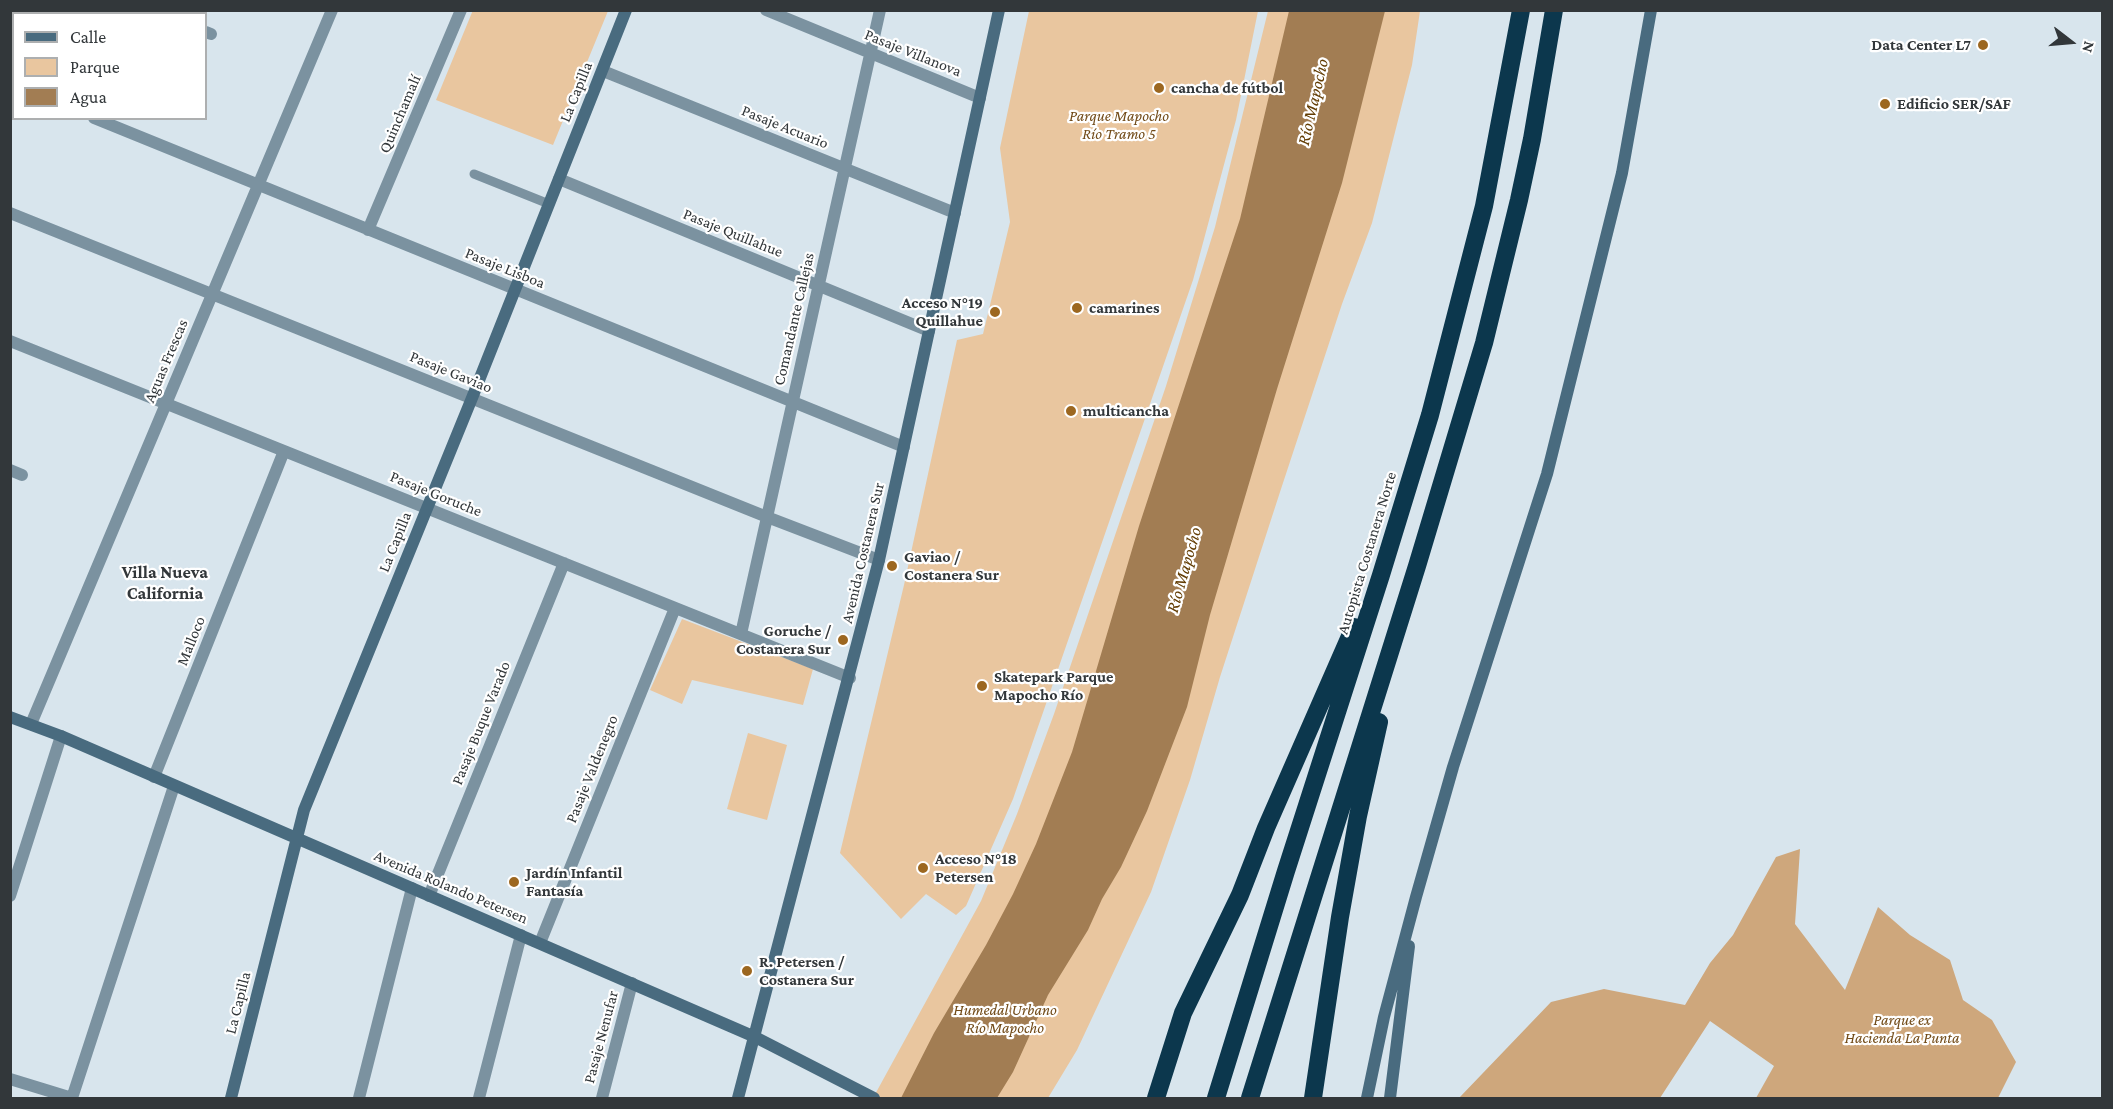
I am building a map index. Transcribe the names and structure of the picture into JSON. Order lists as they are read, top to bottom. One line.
{"streets":{"highway":["Autopista Costanera Norte"],"street":["Pasaje Villanova","La Capilla","Quinchamalí","Pasaje Acuario","Pasaje Quillahue","Pasaje Lisboa","Comandante Callejas","Aguas Frescas","Pasaje Gaviao","Pasaje Goruche","Avenida Costanera Sur","Malloco","Pasaje Buque Varado","Pasaje Valdenegro","Avenida Rolando Petersen","Pasaje Nenufar"]},"crossings":[["Pasaje Villanova","Comandante Callejas"],["Pasaje Villanova","Avenida Costanera Sur"],["La Capilla","Pasaje Acuario"],["La Capilla","Pasaje Quillahue"],["La Capilla","Pasaje Lisboa"],["La Capilla","Pasaje Gaviao"],["La Capilla","Pasaje Goruche"],["La Capilla","Avenida Rolando Petersen"],["Quinchamalí","Pasaje Lisboa"],["Pasaje Acuario","Comandante Callejas"],["Pasaje Acuario","Avenida Costanera Sur"],["Pasaje Quillahue","Comandante Callejas"],["Pasaje Quillahue","Avenida Costanera Sur"],["Pasaje Lisboa","Comandante Callejas"],["Pasaje Lisboa","Aguas Frescas"],["Pasaje Lisboa","Avenida Costanera Sur"],["Comandante Callejas","Pasaje Gaviao"],["Comandante Callejas","Pasaje Goruche"],["Aguas Frescas","Pasaje Gaviao"],["Aguas Frescas","Pasaje Goruche"],["Aguas Frescas","Avenida Rolando Petersen"],["Pasaje Gaviao","Avenida Costanera Sur"],["Pasaje Goruche","Avenida Costanera Sur"],["Pasaje Goruche","Malloco"],["Pasaje Goruche","Pasaje Buque Varado"],["Pasaje Goruche","Pasaje Valdenegro"],["Avenida Costanera Sur","Avenida Rolando Petersen"],["Malloco","Avenida Rolando Petersen"],["Pasaje Buque Varado","Avenida Rolando Petersen"],["Pasaje Valdenegro","Avenida Rolando Petersen"],["Avenida Rolando Petersen","Pasaje Nenufar"]],"districts":["Villa Nueva California"],"water":["Río Mapocho"],"parks":["Parque Mapocho Río Tramo 5","Humedal Urbano Río Mapocho","Parque ex Hacienda La Punta"],"places":["Data Center L7","cancha de fútbol","Edificio SER/SAF","camarines","Acceso N°19 Quillahue","multicancha","Gaviao / Costanera Sur","Goruche / Costanera Sur","Skatepark Parque Mapocho Río","Acceso N°18 Petersen","Jardín Infantil Fantasía","R. Petersen / Costanera Sur"],"legend":["Calle","Parque","Agua"],"north":"right"}
